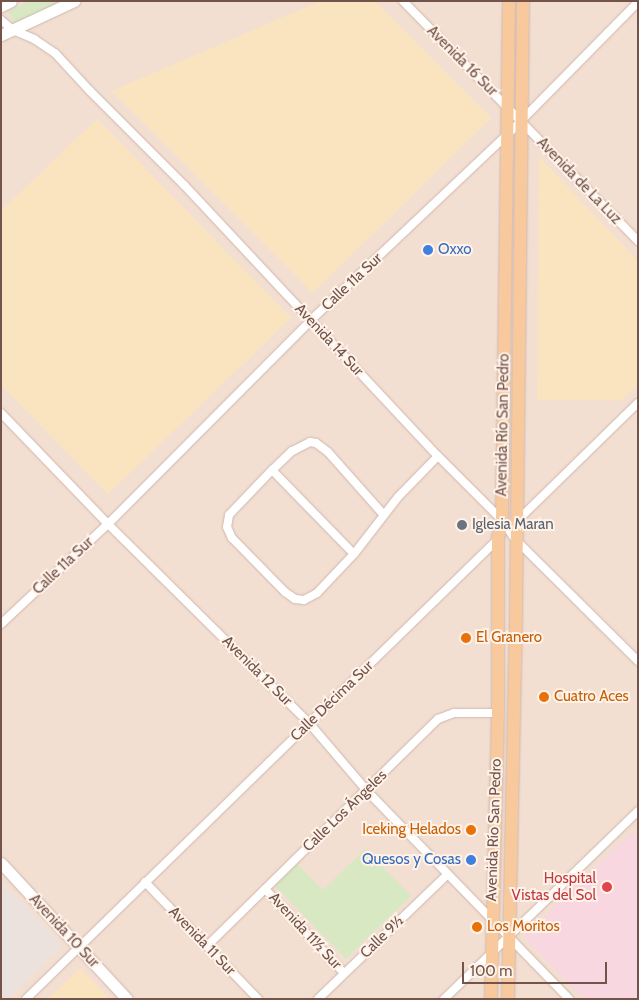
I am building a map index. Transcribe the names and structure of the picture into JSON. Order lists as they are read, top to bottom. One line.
{"streets":{"main road":["Avenida Río San Pedro","Avenida 10 Sur"],"street":["Avenida 16 Sur","Avenida de La Luz","Calle 11a Sur","Avenida 14 Sur","Avenida 12 Sur","Calle Décima Sur","Calle Los Ángeles","Avenida 11½ Sur","Calle 9½","Avenida 11 Sur"]},"crossings":[["Avenida 16 Sur","Avenida de La Luz"],["Avenida 16 Sur","Calle 11a Sur"],["Avenida 16 Sur","Avenida Río San Pedro"],["Avenida de La Luz","Calle 11a Sur"],["Avenida de La Luz","Avenida Río San Pedro"],["Calle 11a Sur","Avenida 14 Sur"],["Calle 11a Sur","Avenida Río San Pedro"],["Calle 11a Sur","Avenida 12 Sur"],["Avenida 14 Sur","Avenida Río San Pedro"],["Avenida Río San Pedro","Avenida 12 Sur"],["Avenida Río San Pedro","Calle Décima Sur"],["Avenida Río San Pedro","Calle Los Ángeles"],["Avenida 12 Sur","Calle Décima Sur"],["Avenida 12 Sur","Calle Los Ángeles"],["Avenida 12 Sur","Calle 9½"],["Calle Décima Sur","Avenida 10 Sur"],["Calle Décima Sur","Avenida 11 Sur"],["Calle Los Ángeles","Avenida 11½ Sur"],["Calle Los Ángeles","Avenida 11 Sur"],["Avenida 11½ Sur","Calle 9½"]],"places":["Oxxo","Iglesia Maran","El Granero","Cuatro Aces","Iceking Helados","Quesos y Cosas","Hospital Vistas del Sol","Los Moritos"],"scale_bar":"100 m"}
